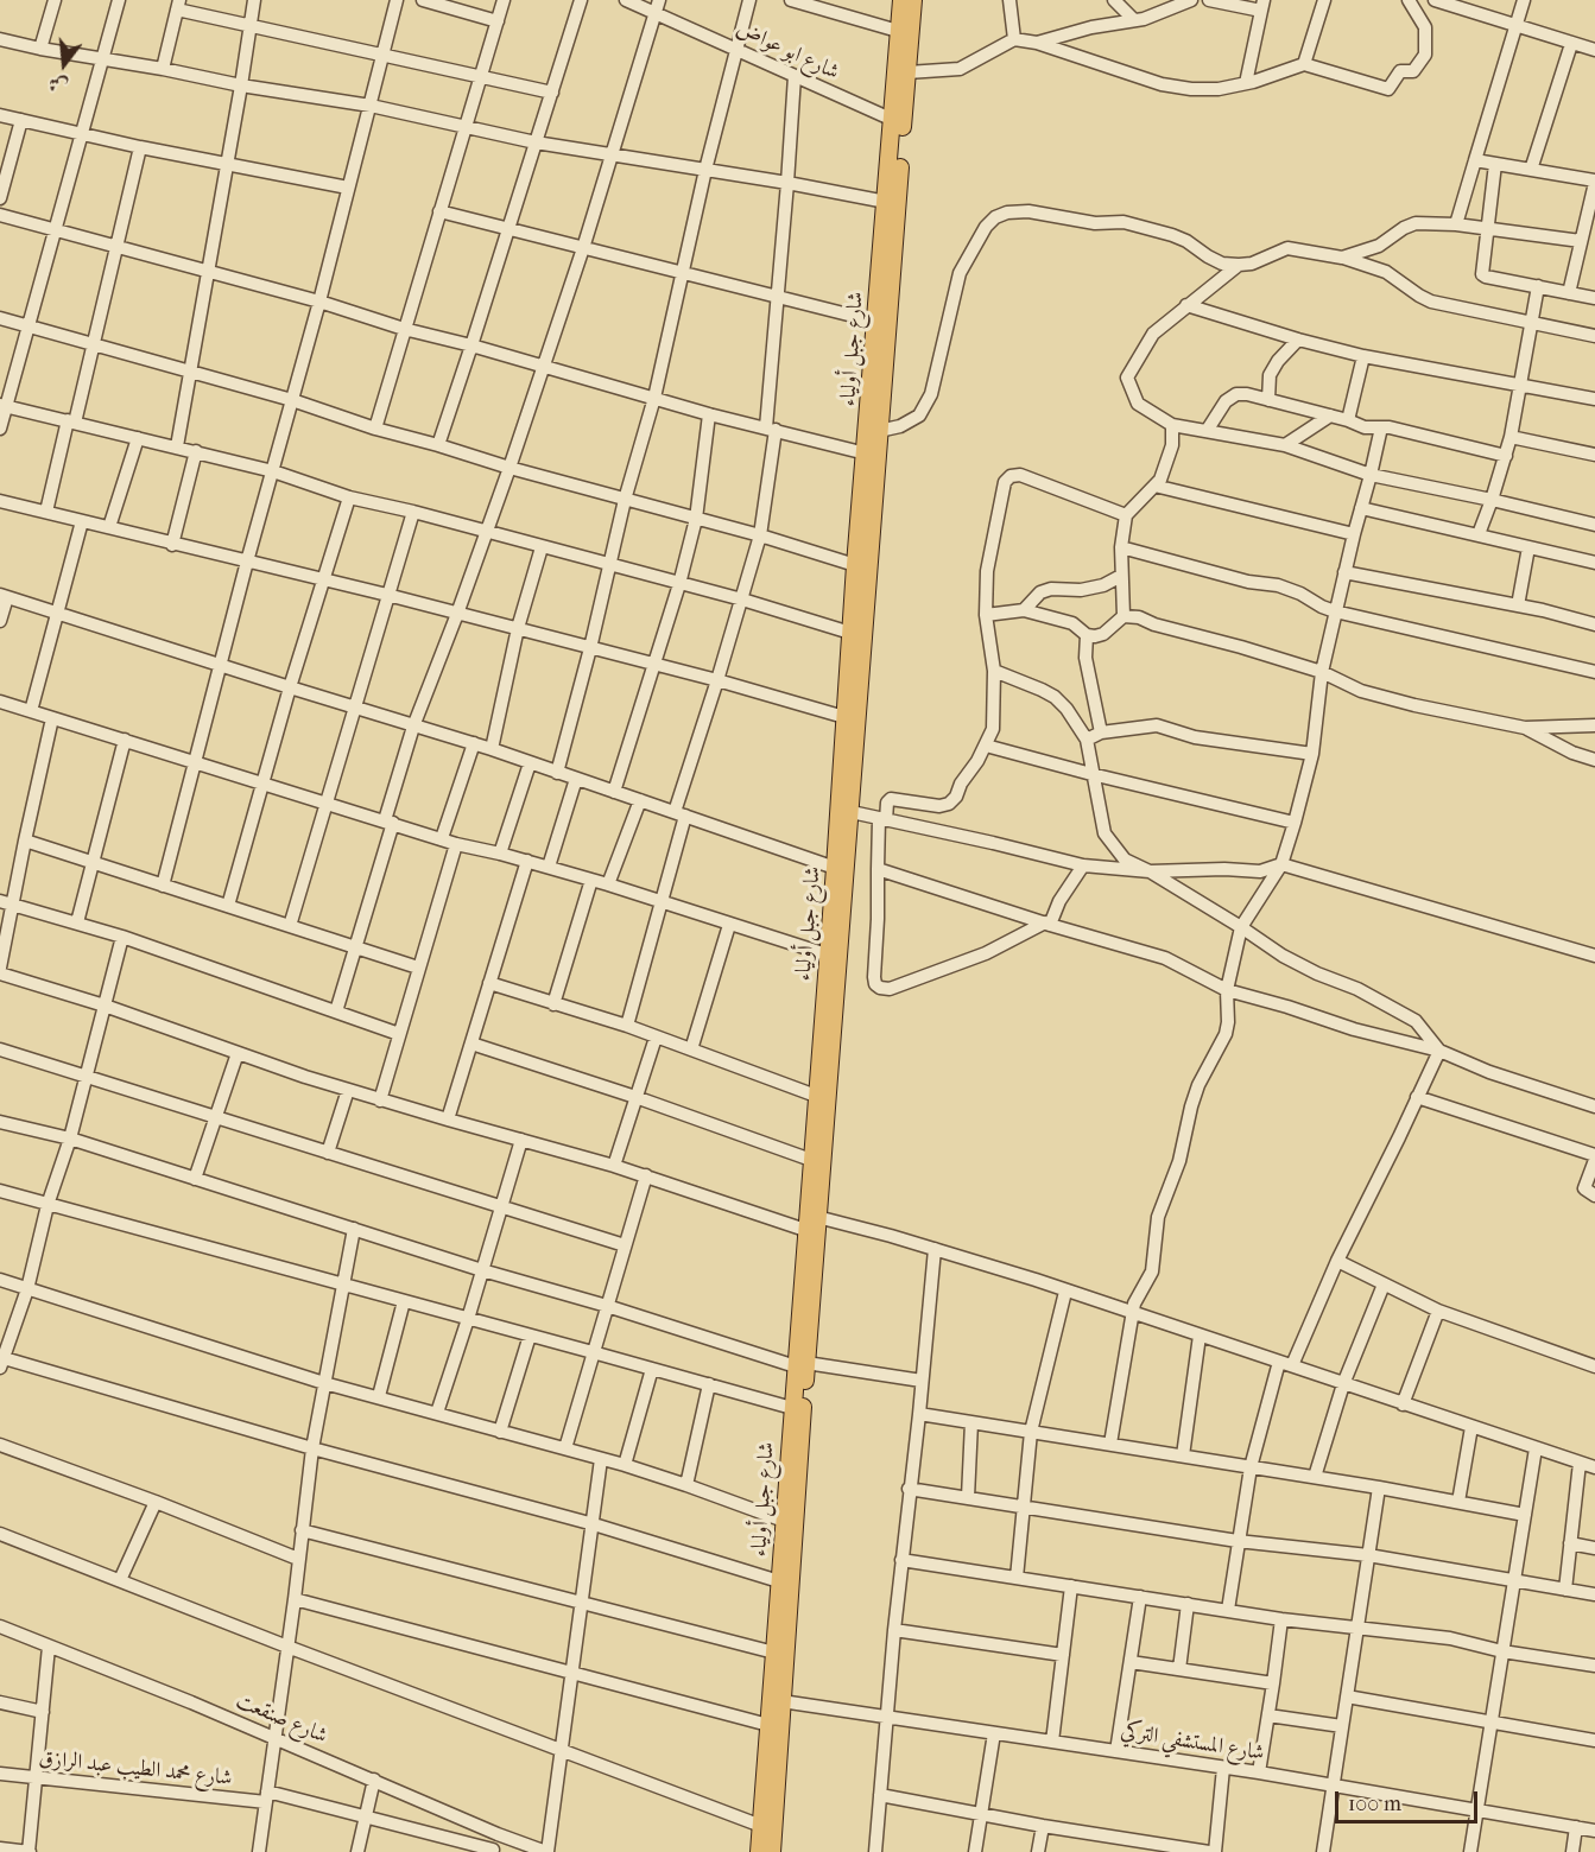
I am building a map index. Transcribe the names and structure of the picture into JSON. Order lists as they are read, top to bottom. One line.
{"streets":{"main road":["شارع جبل أولياء"],"street":["شارع ابو عواض","شارع صنقعت","شارع المستشفي التركي","شارع محمد الطيب عبد الرازق"]},"crossings":[["شارع ابو عواض","شارع جبل أولياء"],["شارع جبل أولياء","شارع المستشفي التركي"]],"scale_bar":"100 m","north":"bottom"}
